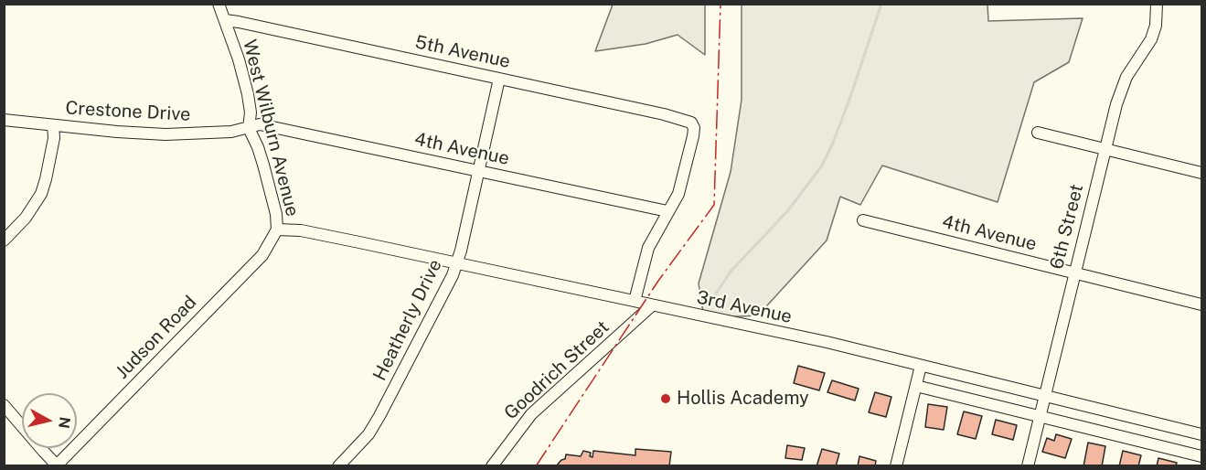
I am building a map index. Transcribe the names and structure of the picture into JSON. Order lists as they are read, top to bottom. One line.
{"streets":{"street":["5th Avenue","Crestone Drive","West Wilburn Avenue","4th Avenue","6th Street","3rd Avenue","Heatherly Drive","Judson Road","Goodrich Street"]},"crossings":[["5th Avenue","West Wilburn Avenue"],["5th Avenue","4th Avenue"],["5th Avenue","Heatherly Drive"],["Crestone Drive","West Wilburn Avenue"],["Crestone Drive","4th Avenue"],["West Wilburn Avenue","4th Avenue"],["West Wilburn Avenue","3rd Avenue"],["West Wilburn Avenue","Judson Road"],["4th Avenue","6th Street"],["4th Avenue","Heatherly Drive"],["6th Street","3rd Avenue"],["3rd Avenue","Heatherly Drive"],["3rd Avenue","Judson Road"],["3rd Avenue","Goodrich Street"]],"places":["Hollis Academy"],"north":"right"}
